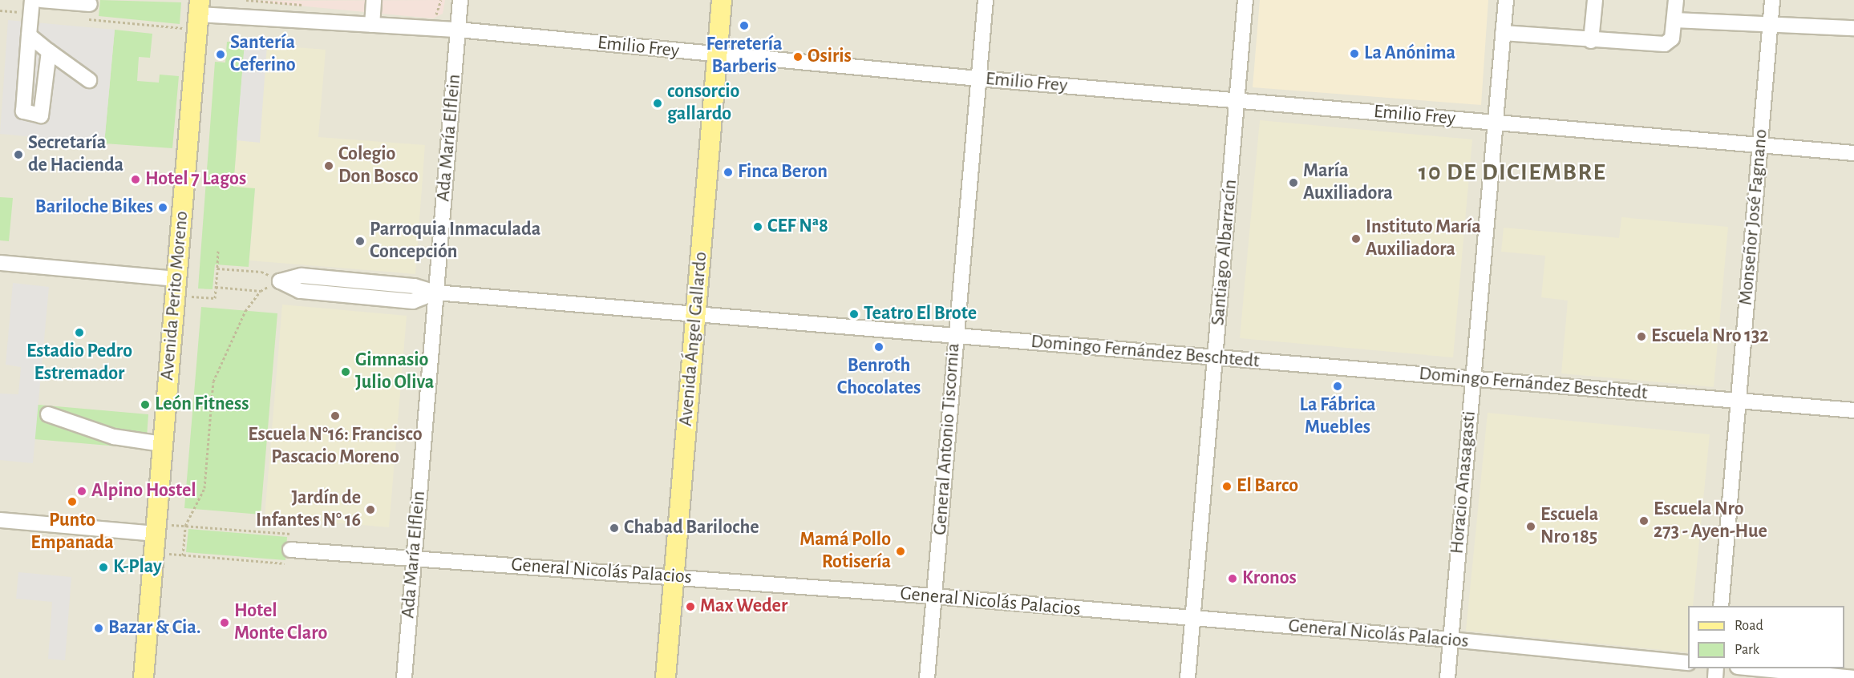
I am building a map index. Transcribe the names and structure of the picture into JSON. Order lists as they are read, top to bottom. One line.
{"streets":{"main road":["Avenida Perito Moreno","Avenida Ángel Gallardo"],"street":["Emilio Frey","Ada María Elflein","Monseñor José Fagnano","Santiago Albarracín","Domingo Fernández Beschtedt","General Antonio Tiscornia","Horacio Anasagasti","General Nicolás Palacios"]},"crossings":[["Emilio Frey","Ada María Elflein"],["Emilio Frey","Monseñor José Fagnano"],["Emilio Frey","Santiago Albarracín"],["Emilio Frey","Avenida Perito Moreno"],["Emilio Frey","Avenida Ángel Gallardo"],["Emilio Frey","General Antonio Tiscornia"],["Emilio Frey","Horacio Anasagasti"],["Ada María Elflein","Domingo Fernández Beschtedt"],["Ada María Elflein","General Nicolás Palacios"],["Monseñor José Fagnano","Domingo Fernández Beschtedt"],["Santiago Albarracín","Domingo Fernández Beschtedt"],["Santiago Albarracín","General Nicolás Palacios"],["Avenida Ángel Gallardo","Domingo Fernández Beschtedt"],["Avenida Ángel Gallardo","General Nicolás Palacios"],["Domingo Fernández Beschtedt","General Antonio Tiscornia"],["Domingo Fernández Beschtedt","Horacio Anasagasti"],["General Antonio Tiscornia","General Nicolás Palacios"],["Horacio Anasagasti","General Nicolás Palacios"]],"districts":["10 DE DICIEMBRE"],"places":["Ferretería Barberis","La Anónima","Santería Ceferino","Osiris","consorcio gallardo","Secretaría de Hacienda","Colegio Don Bosco","Finca Beron","Hotel 7 Lagos","María Auxiliadora","Bariloche Bikes","CEF Nª8","Instituto María Auxiliadora","Parroquia Inmaculada Concepción","Teatro El Brote","Estadio Pedro Estremador","Escuela Nro 132","Benroth Chocolates","Gimnasio Julio Oliva","La Fábrica Muebles","León Fitness","Escuela N°16: Francisco Pascacio Moreno","El Barco","Alpino Hostel","Punto Empanada","Jardín de Infantes N° 16","Escuela Nro 273 - Ayen-Hue","Escuela Nro 185","Chabad Bariloche","Mamá Pollo Rotisería","K-Play","Kronos","Max Weder","Hotel Monte Claro","Bazar & Cia."],"legend":["Road","Park"]}
